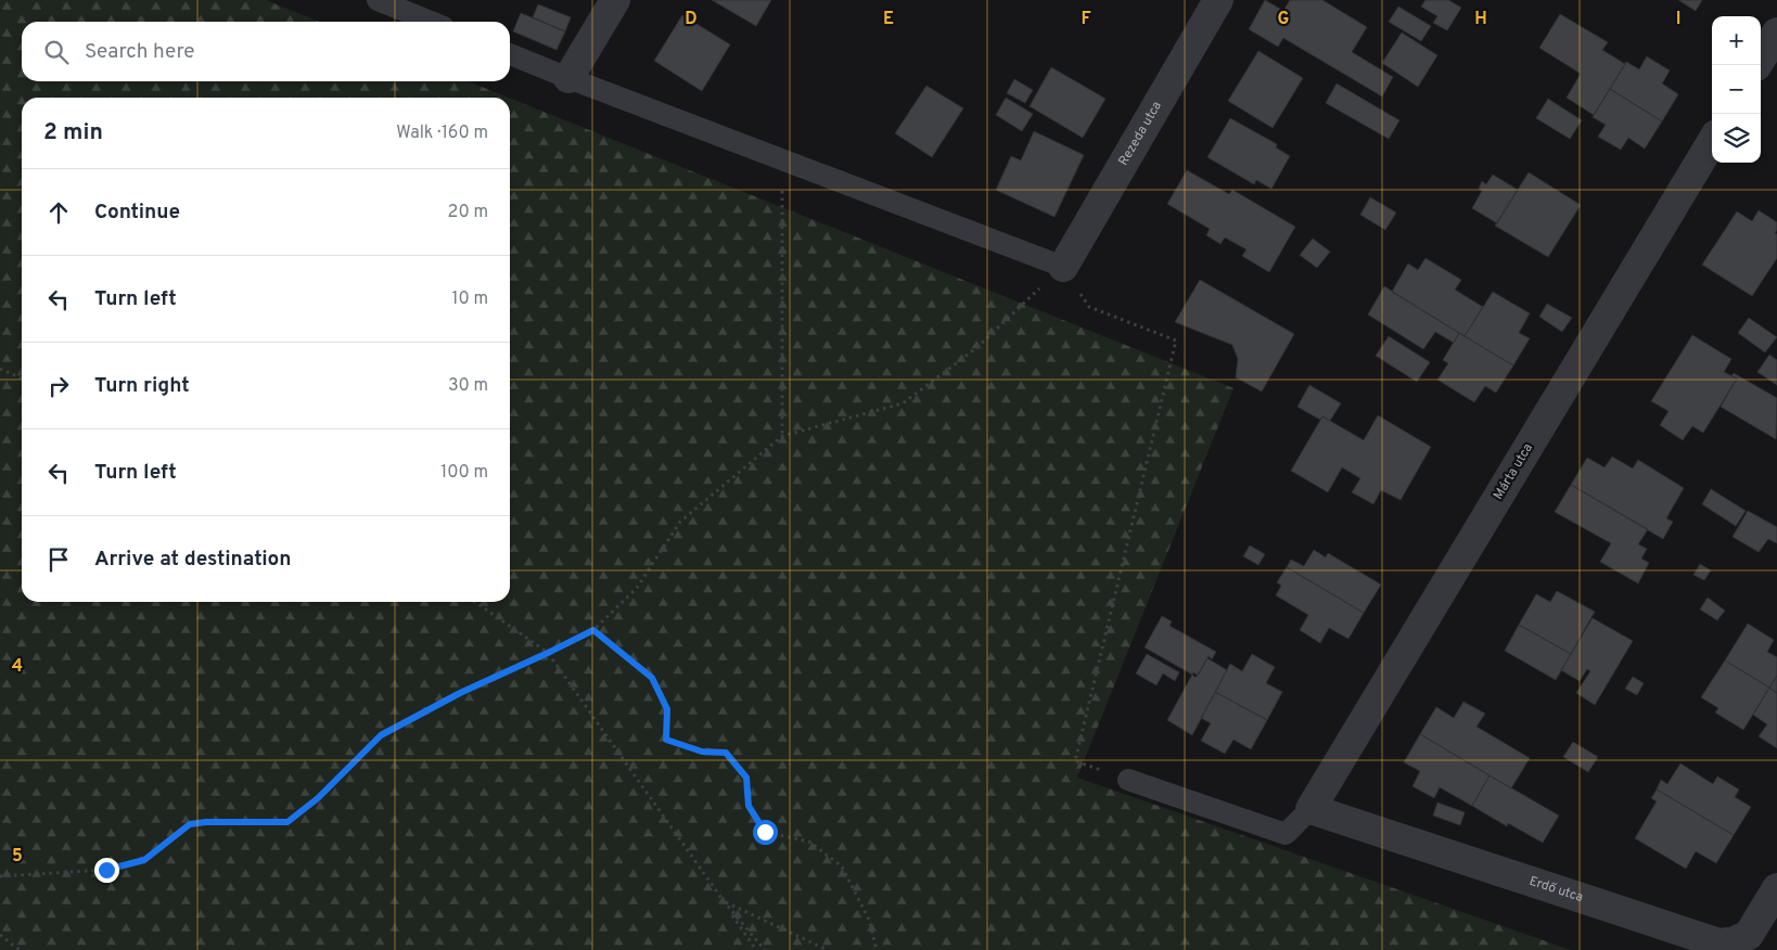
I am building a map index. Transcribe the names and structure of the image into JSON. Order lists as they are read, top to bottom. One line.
{"streets":{"street":["Rezeda utca","Márta utca","Erdő utca"]},"crossings":[["Márta utca","Erdő utca"]],"page":{"map_buttons":["+","−"],"search":"Search here","heading":["2 min","Walk · 160 m"],"list":[["Continue","20 m"],["Turn left","10 m"],["Turn right","30 m"],["Turn left","100 m"],"Arrive at destination"]},"grid":{"columns":["D","E","F","G","H","I"],"rows":["4","5"]}}
